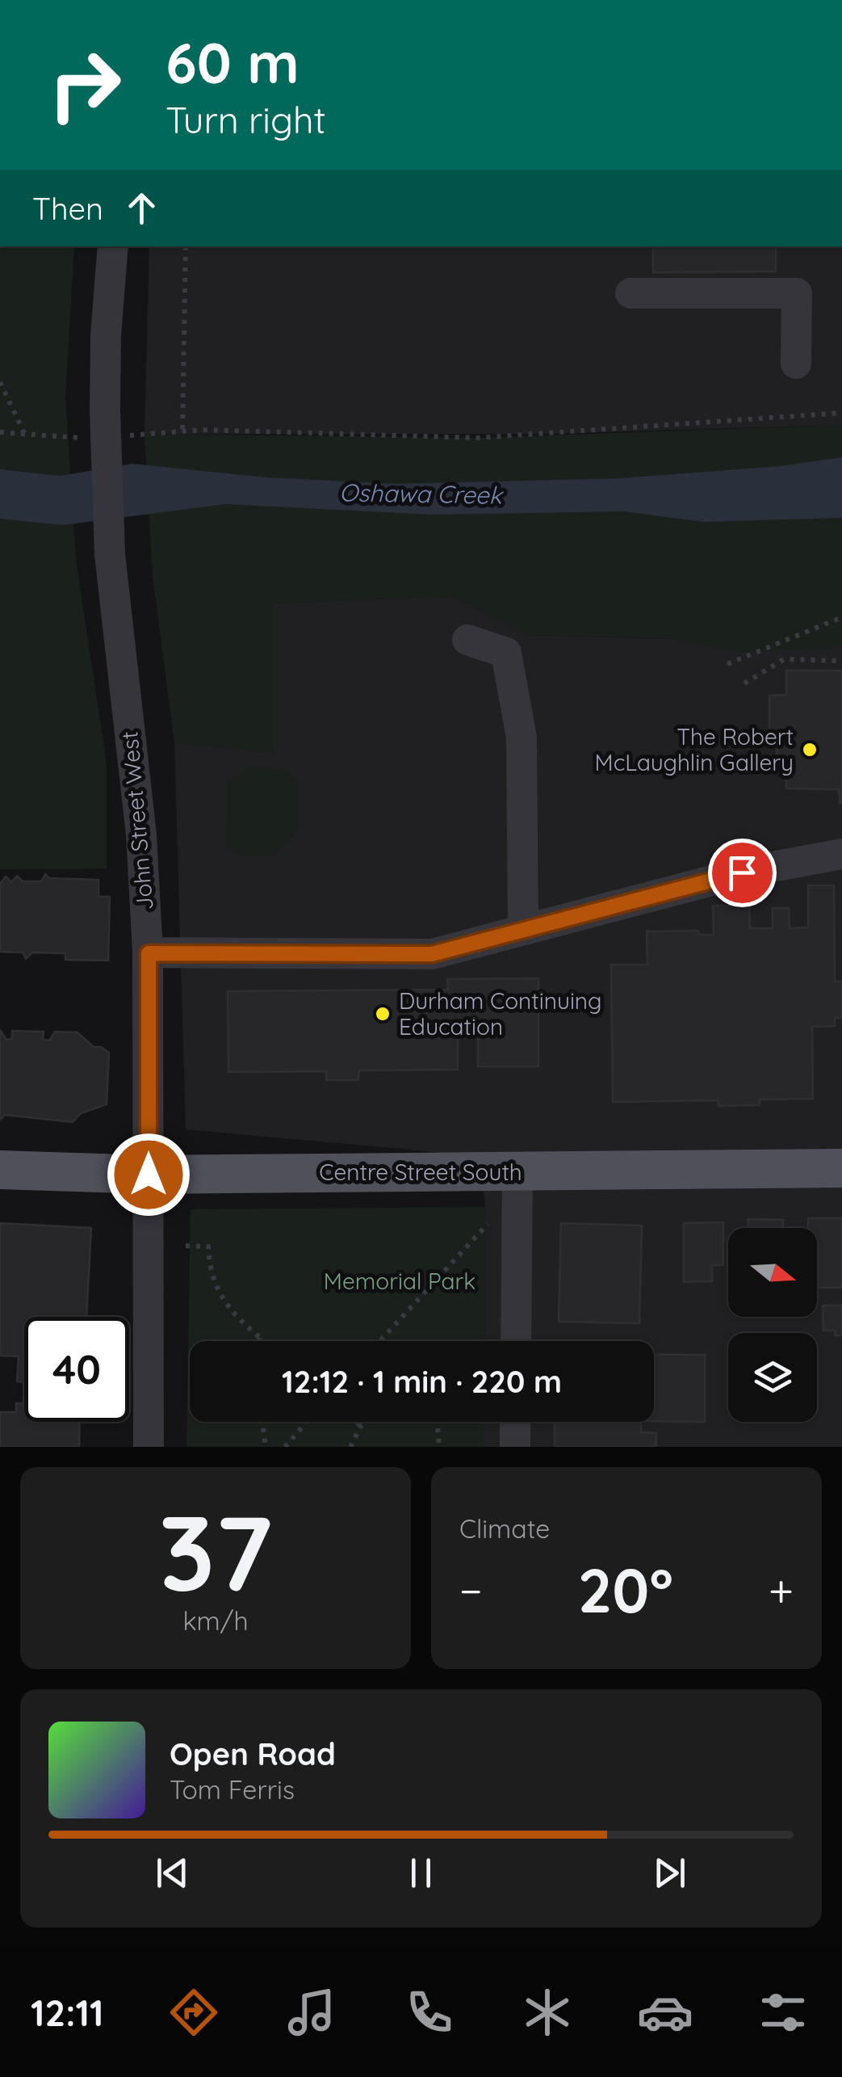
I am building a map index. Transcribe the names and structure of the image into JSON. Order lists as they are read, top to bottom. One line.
{"streets":{"main road":["Centre Street South"],"street":["John Street West"]},"crossings":[["John Street West","Centre Street South"]],"water":["Oshawa Creek"],"parks":["Memorial Park"],"places":["The Robert McLaughlin Gallery","Durham Continuing Education"],"north":"right","page":{"turn":["60 m","Turn right"],"then":"Then","limit":"40","trip":"12:12 · 1 min · 220 m","tile":[["37","km/h"],"Climate"],"heat":["−","20°","+"],"song":["Open Road","Tom Ferris"],"tabs":"12:11"}}
